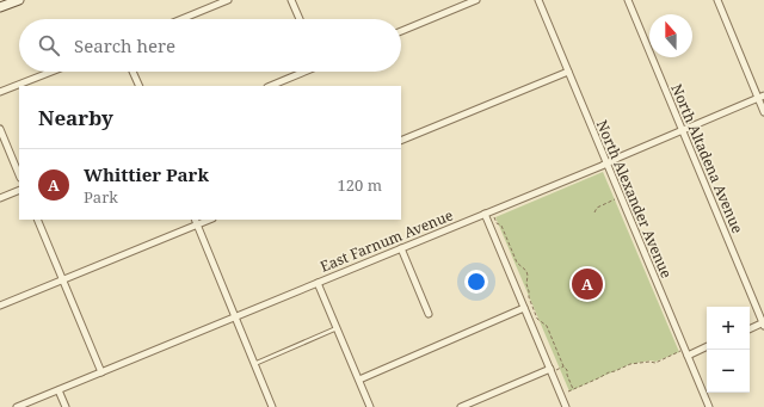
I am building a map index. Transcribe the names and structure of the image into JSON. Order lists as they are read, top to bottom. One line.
{"streets":{"street":["North Altadena Avenue","North Alexander Avenue","East Farnum Avenue"]},"crossings":[["North Altadena Avenue","East Farnum Avenue"],["North Alexander Avenue","East Farnum Avenue"]],"north":"top","page":{"search":"Search here","heading":"Nearby","list":[{"mark":"A","name":"Whittier Park","note":"Park","value":"120 m"}],"pins":"A","map_buttons":["+","−"]}}
